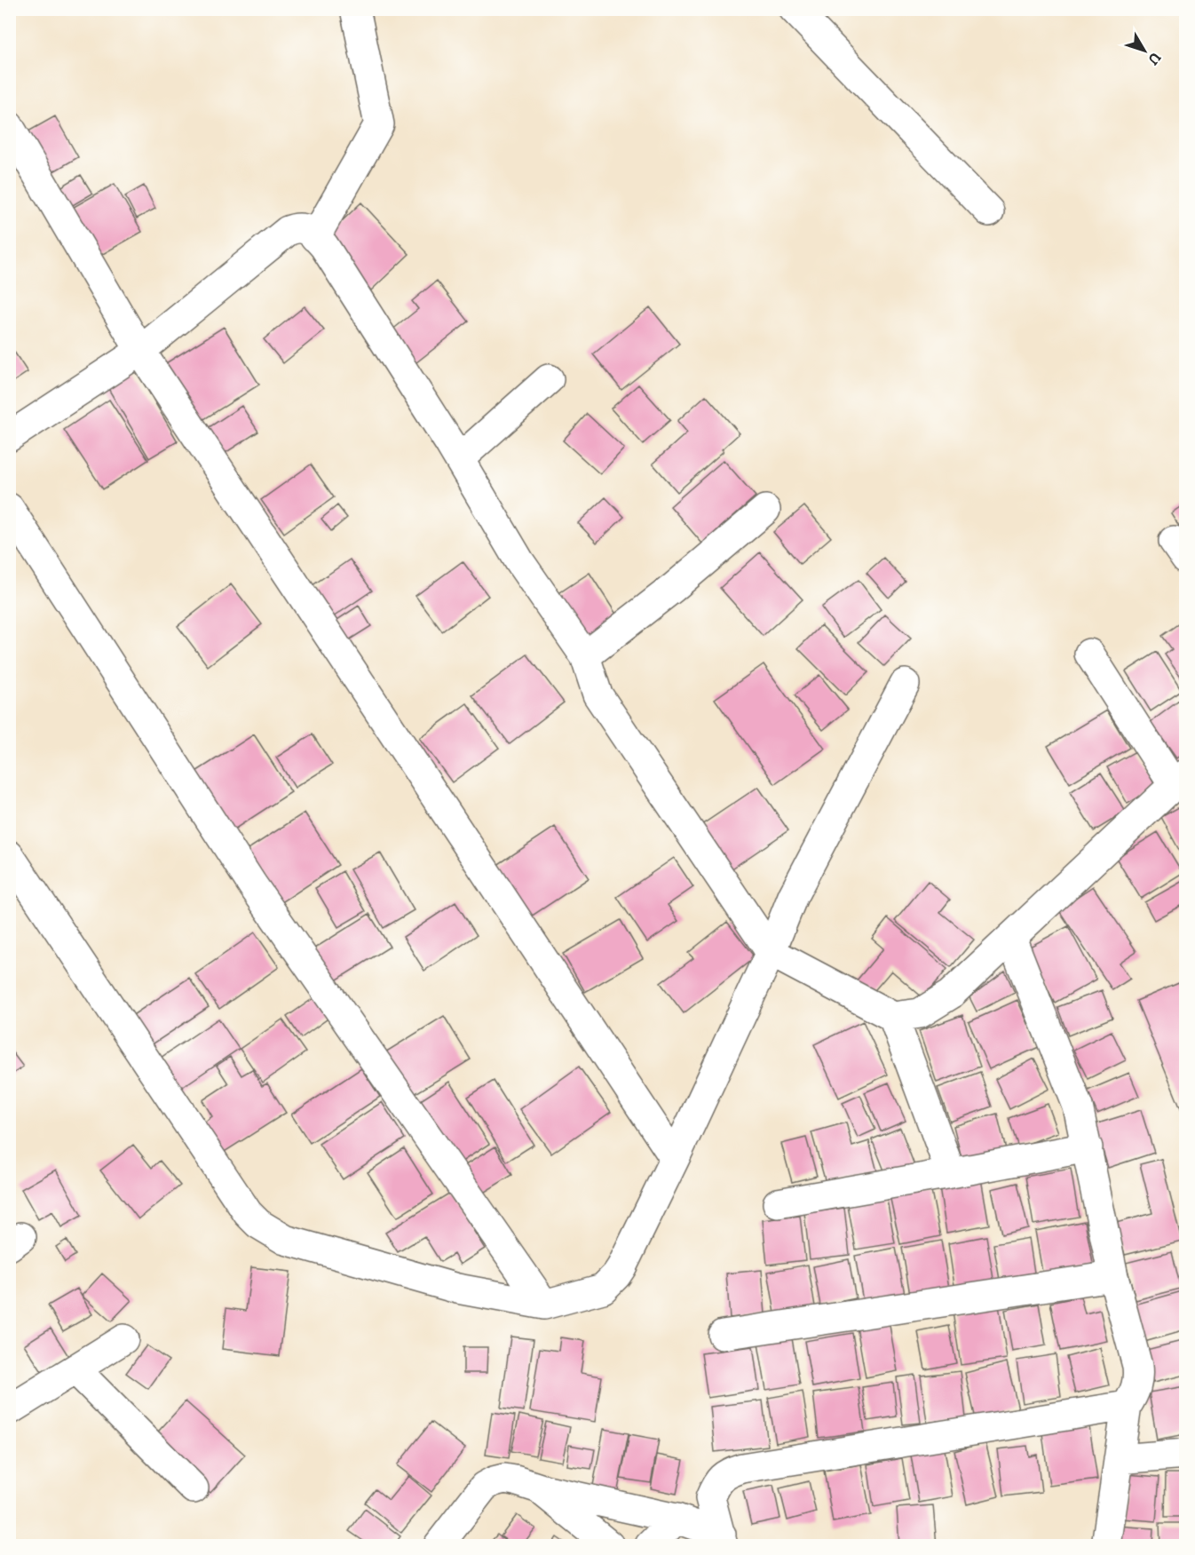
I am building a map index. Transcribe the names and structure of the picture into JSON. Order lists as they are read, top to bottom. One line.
{"north":"bottom right"}
